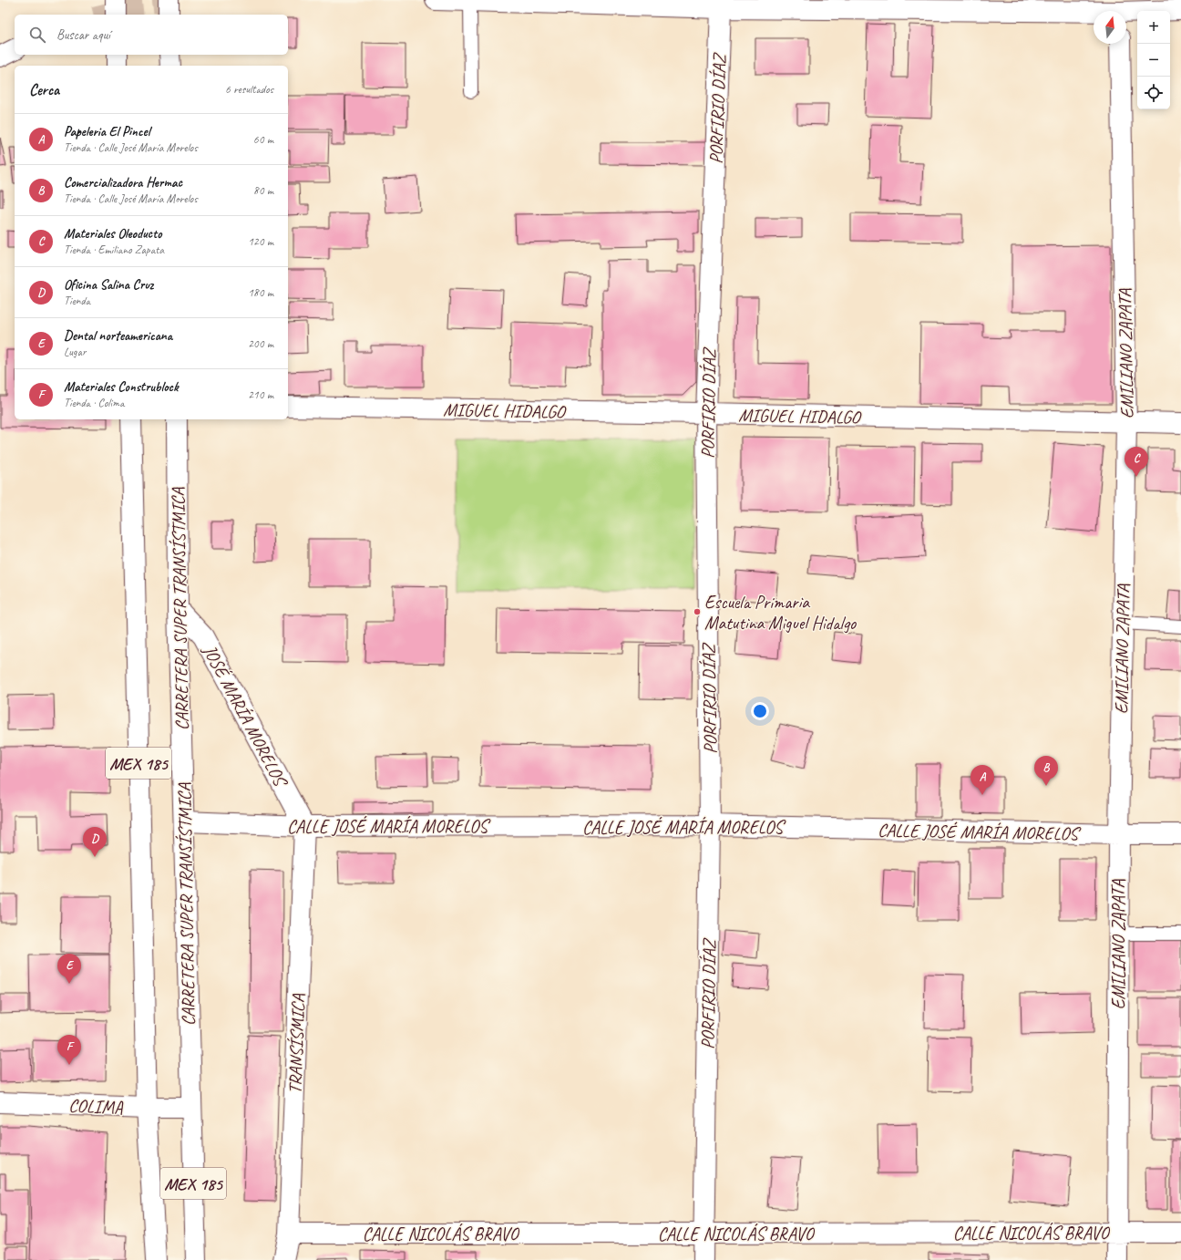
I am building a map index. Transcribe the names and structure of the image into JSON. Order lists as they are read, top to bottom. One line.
{"streets":{"street":["PORFIRIO DÍAZ","EMILIANO ZAPATA","MIGUEL HIDALGO","CARRETERA SUPER TRANSÍSTMICA","JOSÉ MARÍA MORELOS","MEX 185","CALLE JOSÉ MARÍA MORELOS","TRANSÍSMICA","COLIMA","CALLE NICOLÁS BRAVO"]},"crossings":[["PORFIRIO DÍAZ","MIGUEL HIDALGO"],["PORFIRIO DÍAZ","CALLE JOSÉ MARÍA MORELOS"],["PORFIRIO DÍAZ","CALLE NICOLÁS BRAVO"],["EMILIANO ZAPATA","MIGUEL HIDALGO"],["EMILIANO ZAPATA","CALLE JOSÉ MARÍA MORELOS"],["EMILIANO ZAPATA","CALLE NICOLÁS BRAVO"],["CARRETERA SUPER TRANSÍSTMICA","JOSÉ MARÍA MORELOS"],["CARRETERA SUPER TRANSÍSTMICA","CALLE JOSÉ MARÍA MORELOS"],["CARRETERA SUPER TRANSÍSTMICA","COLIMA"],["JOSÉ MARÍA MORELOS","CALLE JOSÉ MARÍA MORELOS"],["JOSÉ MARÍA MORELOS","TRANSÍSMICA"],["MEX 185","COLIMA"],["CALLE JOSÉ MARÍA MORELOS","TRANSÍSMICA"],["TRANSÍSMICA","CALLE NICOLÁS BRAVO"]],"places":["Escuela Primaria Matutina Miguel Hidalgo"],"north":"top","page":{"map_buttons":["+","−"],"search":"Buscar aquí","heading":["Cerca","6 resultados"],"list":[{"mark":"A","name":"Papeleria El Pincel","note":"Tienda · Calle José María Morelos","value":"60 m"},{"mark":"B","name":"Comercializadora Hermac","note":"Tienda · Calle José María Morelos","value":"80 m"},{"mark":"C","name":"Materiales Oleoducto","note":"Tienda · Emiliano Zapata","value":"120 m"},{"mark":"D","name":"Oficina Salina Cruz","note":"Tienda","value":"180 m"},{"mark":"E","name":"Dental norteamericana","note":"Lugar","value":"200 m"},{"mark":"F","name":"Materiales Construblock","note":"Tienda · Colima","value":"210 m"}],"pins":["C","B","A","D","E","F"]}}
